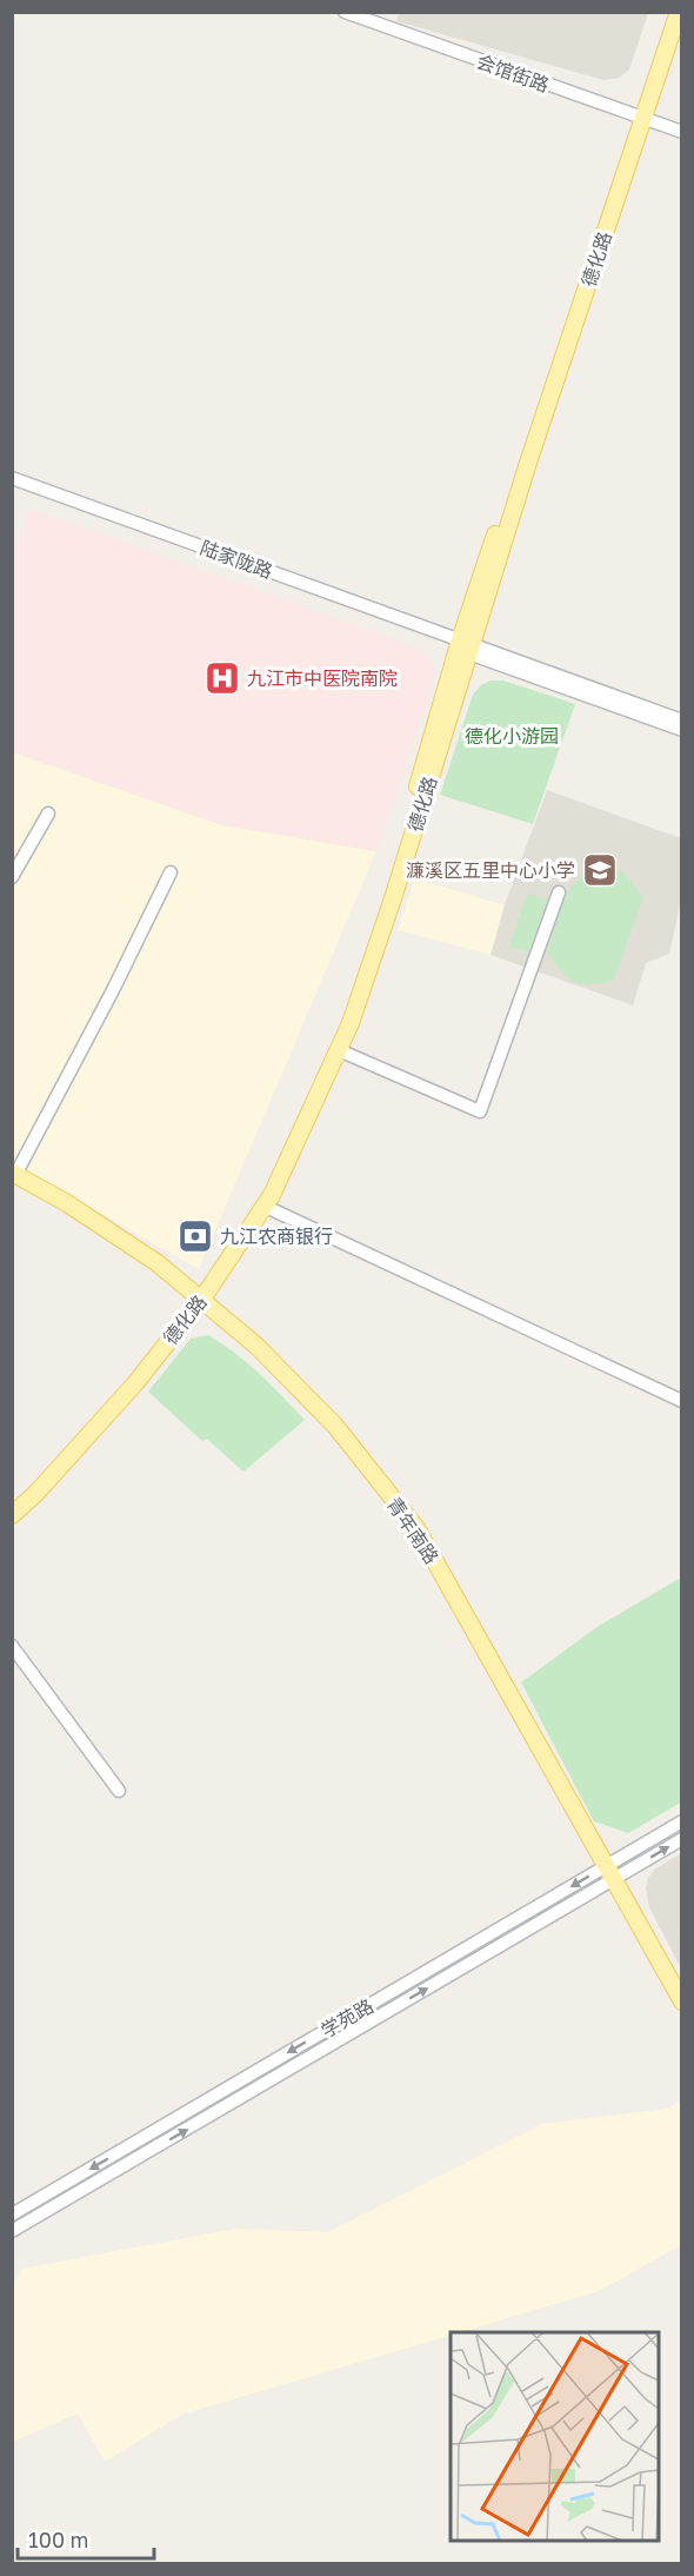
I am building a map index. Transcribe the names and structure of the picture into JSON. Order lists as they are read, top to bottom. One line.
{"streets":{"main road":["德化路","青年南路"],"street":["会馆街路","陆家陇路","学苑路"]},"crossings":[["会馆街路","德化路"],["德化路","陆家陇路"],["德化路","青年南路"],["青年南路","学苑路"]],"parks":["德化小游园"],"places":{"hospital":["九江市中医院南院"],"school or university":["濂溪区五里中心小学"],"bank":["九江农商银行"]},"scale_bar":"100 m"}
